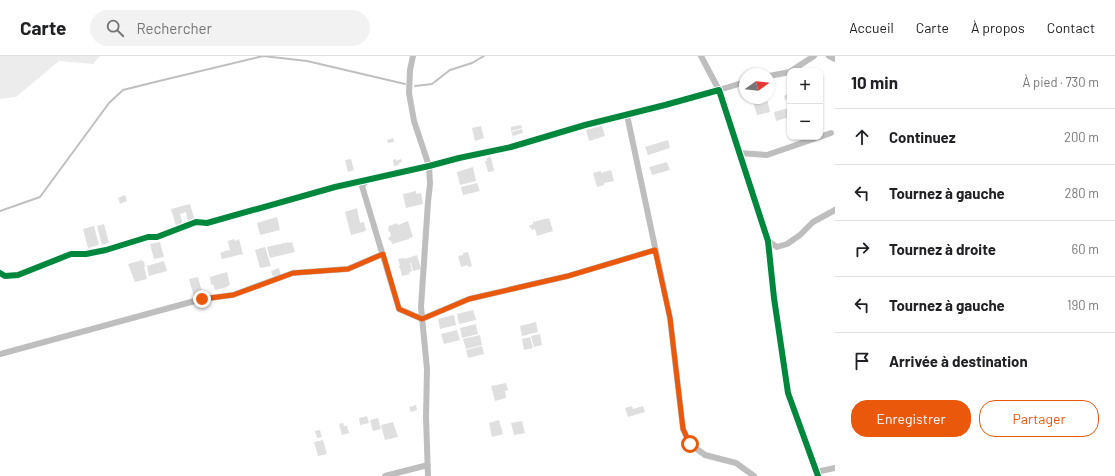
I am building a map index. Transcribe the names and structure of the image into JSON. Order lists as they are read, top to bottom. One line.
{"north":"right","page":{"header":"Carte","search":"Rechercher","nav":["Accueil","Carte","À propos","Contact"],"heading":["10 min","À pied · 730 m"],"map_buttons":["+","−"],"list":[["Continuez","200 m"],["Tournez à gauche","280 m"],["Tournez à droite","60 m"],["Tournez à gauche","190 m"],"Arrivée à destination"],"buttons":["Enregistrer","Partager"]}}
